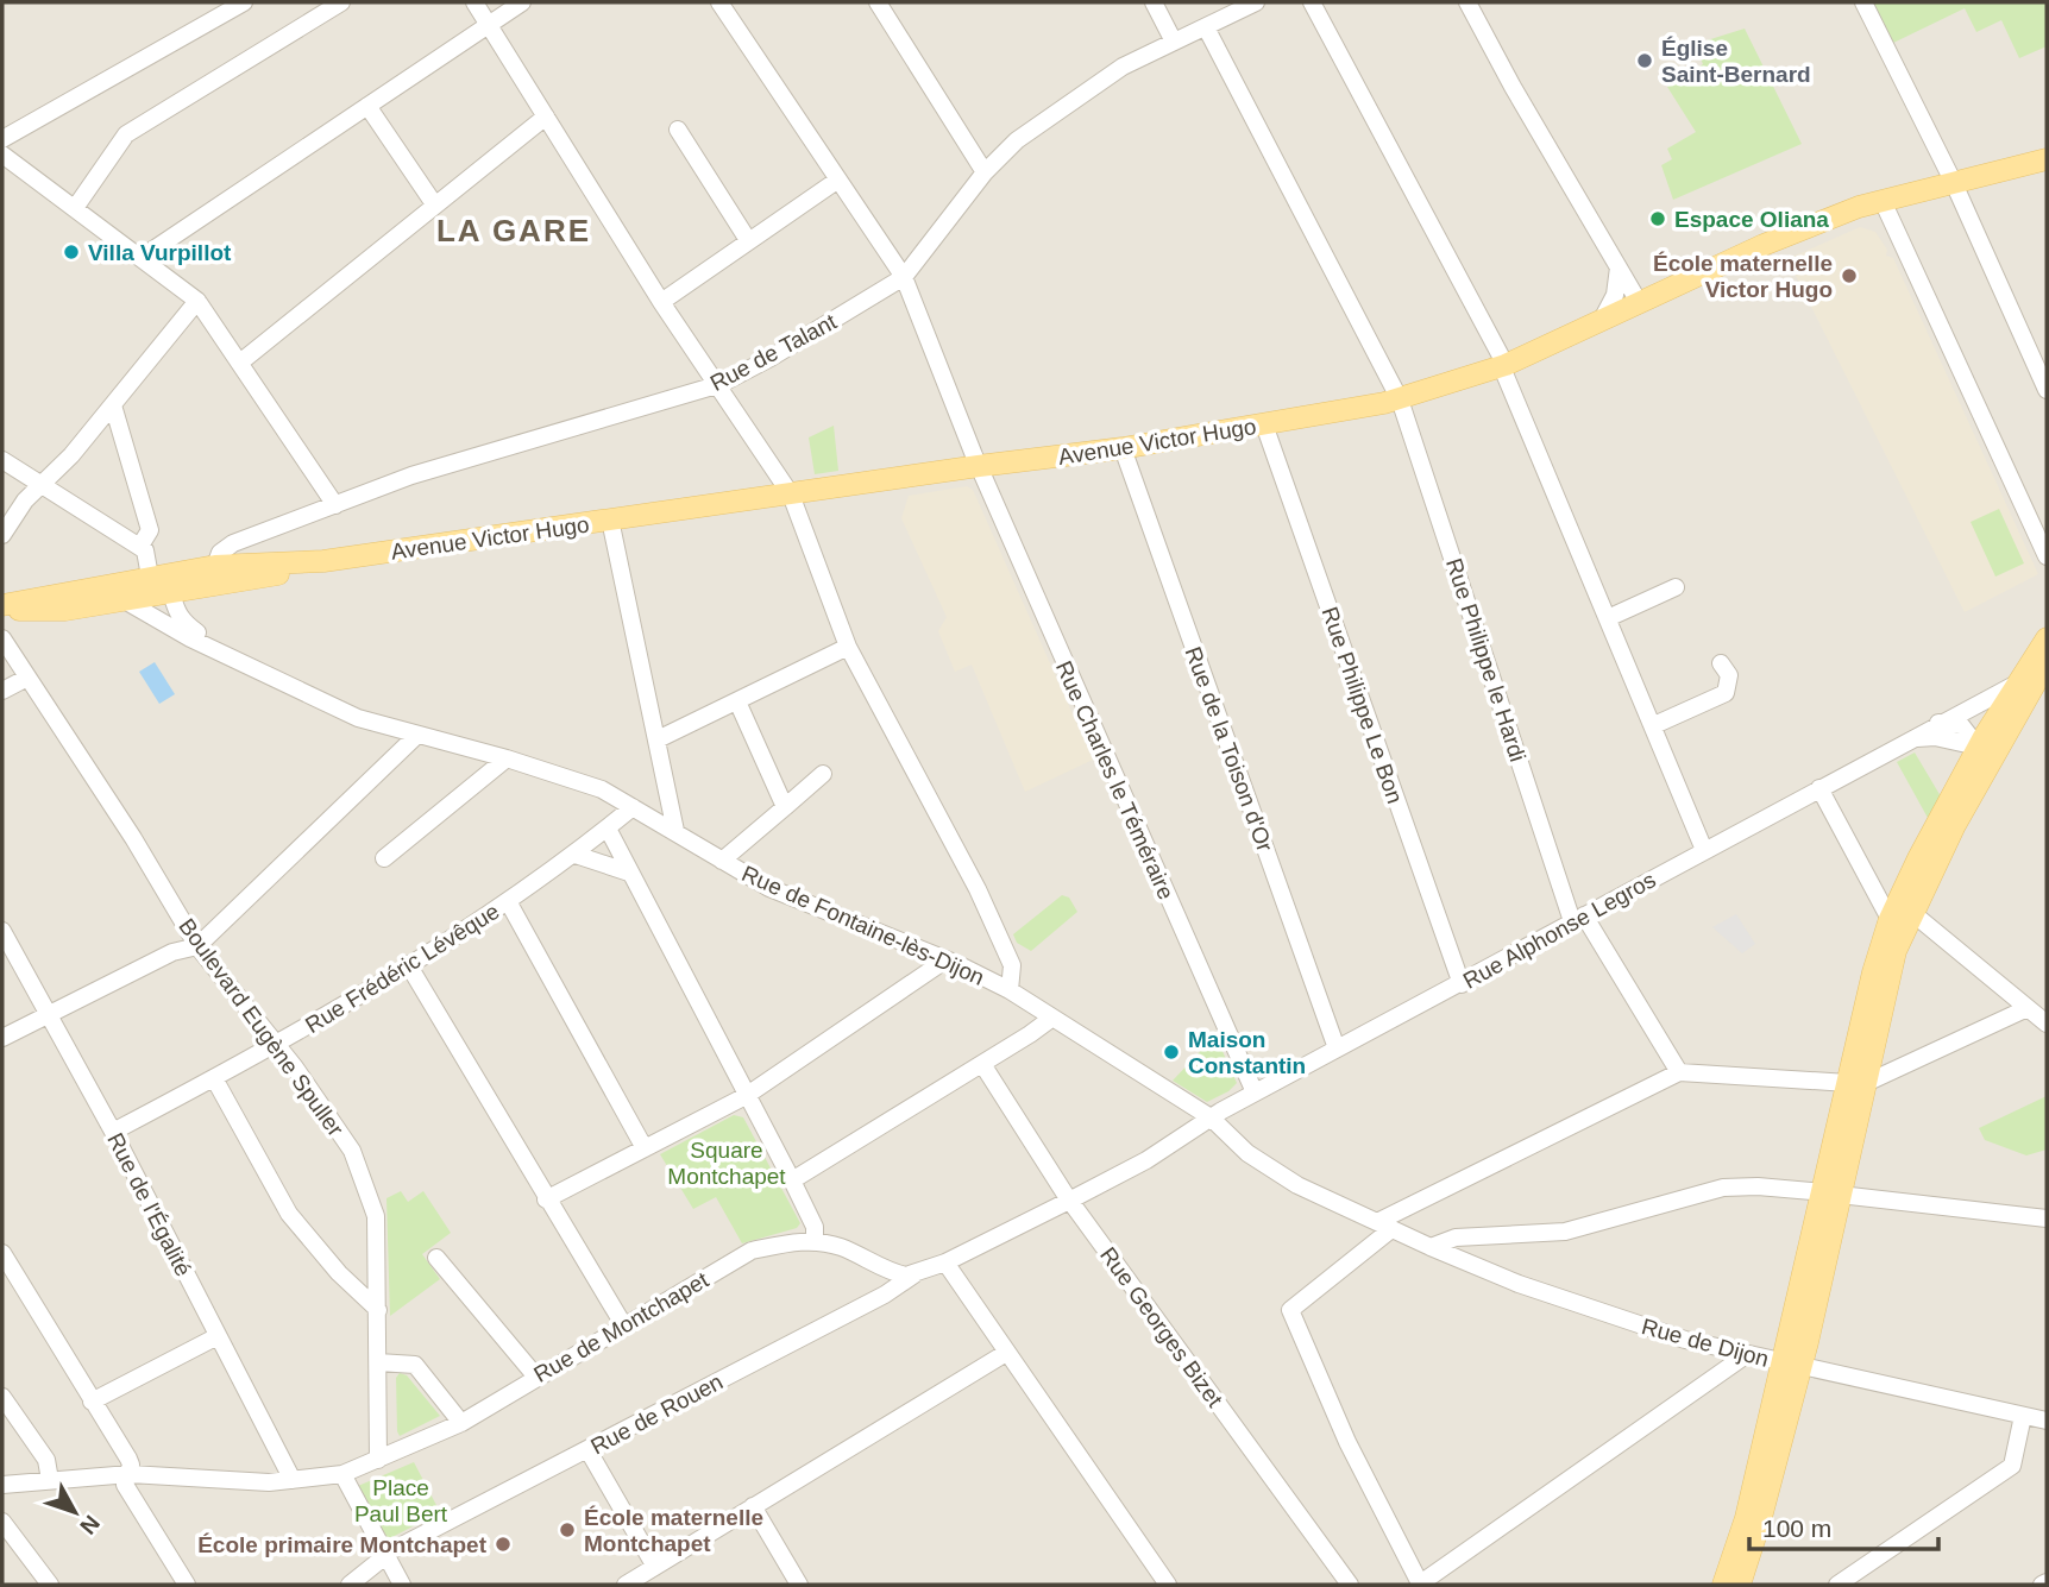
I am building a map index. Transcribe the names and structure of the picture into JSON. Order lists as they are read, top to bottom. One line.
{"streets":{"main road":["Avenue Victor Hugo"],"street":["Rue de Talant","Rue Philippe le Hardi","Rue Philippe Le Bon","Rue de la Toison d'Or","Rue Charles le Téméraire","Rue de Fontaine-lès-Dijon","Rue Alphonse Legros","Rue Frédéric Lévêque","Boulevard Eugène Spuller","Rue de l'Égalité","Rue de Montchapet","Rue Georges Bizet","Rue de Dijon","Rue de Rouen"]},"crossings":[["Rue de Talant","Avenue Victor Hugo"],["Rue de Talant","Rue Philippe le Hardi"],["Rue de Talant","Rue Charles le Téméraire"],["Avenue Victor Hugo","Rue Philippe le Hardi"],["Avenue Victor Hugo","Rue Philippe Le Bon"],["Avenue Victor Hugo","Rue de la Toison d'Or"],["Avenue Victor Hugo","Rue Charles le Téméraire"],["Avenue Victor Hugo","Rue de Fontaine-lès-Dijon"],["Rue Philippe le Hardi","Rue Alphonse Legros"],["Rue Philippe Le Bon","Rue Alphonse Legros"],["Rue de la Toison d'Or","Rue Alphonse Legros"],["Rue Charles le Téméraire","Rue Alphonse Legros"],["Rue de Fontaine-lès-Dijon","Rue Alphonse Legros"],["Rue de Fontaine-lès-Dijon","Rue Frédéric Lévêque"],["Rue de Fontaine-lès-Dijon","Rue de Dijon"],["Rue Frédéric Lévêque","Boulevard Eugène Spuller"],["Rue Frédéric Lévêque","Rue de l'Égalité"],["Boulevard Eugène Spuller","Rue de Montchapet"],["Rue de l'Égalité","Rue de Montchapet"],["Rue de Montchapet","Rue de Rouen"]],"districts":["LA GARE"],"parks":["Square Montchapet","Place Paul Bert"],"places":["Église Saint-Bernard","Espace Oliana","Villa Vurpillot","École maternelle Victor Hugo","Maison Constantin","École maternelle Montchapet","École primaire Montchapet"],"scale_bar":"100 m","north":"bottom right"}
